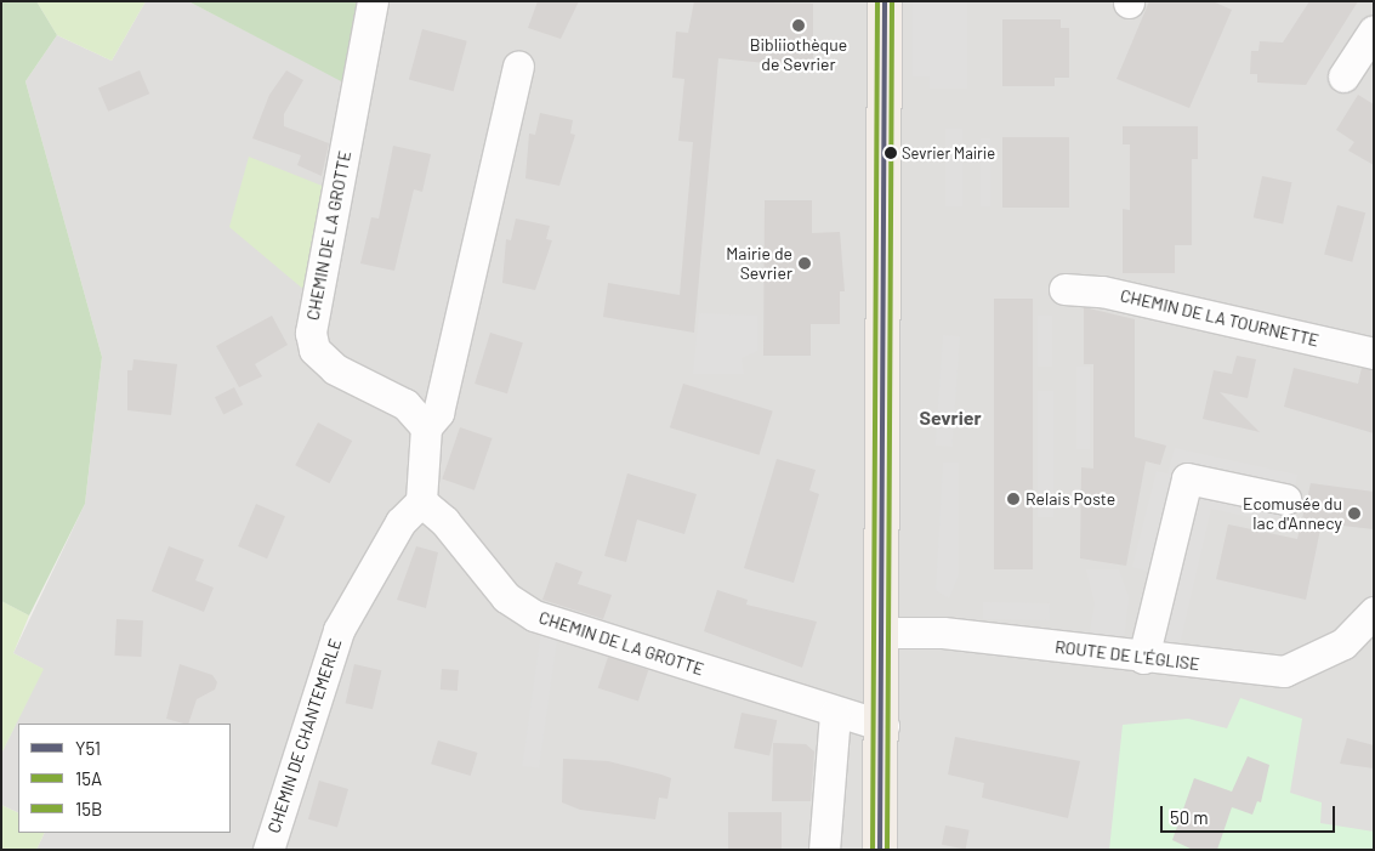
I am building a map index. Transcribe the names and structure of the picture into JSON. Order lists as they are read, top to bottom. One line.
{"streets":{"street":["CHEMIN DE LA GROTTE","CHEMIN DE LA TOURNETTE","ROUTE DE L'ÉGLISE","CHEMIN DE CHANTEMERLE"]},"crossings":[["CHEMIN DE LA GROTTE","CHEMIN DE CHANTEMERLE"]],"districts":["Sevrier"],"places":["Bibliiothèque de Sevrier","Sevrier Mairie","Mairie de Sevrier","Relais Poste","Ecomusée du lac d'Annecy"],"lines":["transit line Y51","transit line 15A","transit line 15B"],"legend":["Y51","15A","15B"],"scale_bar":"50 m"}
